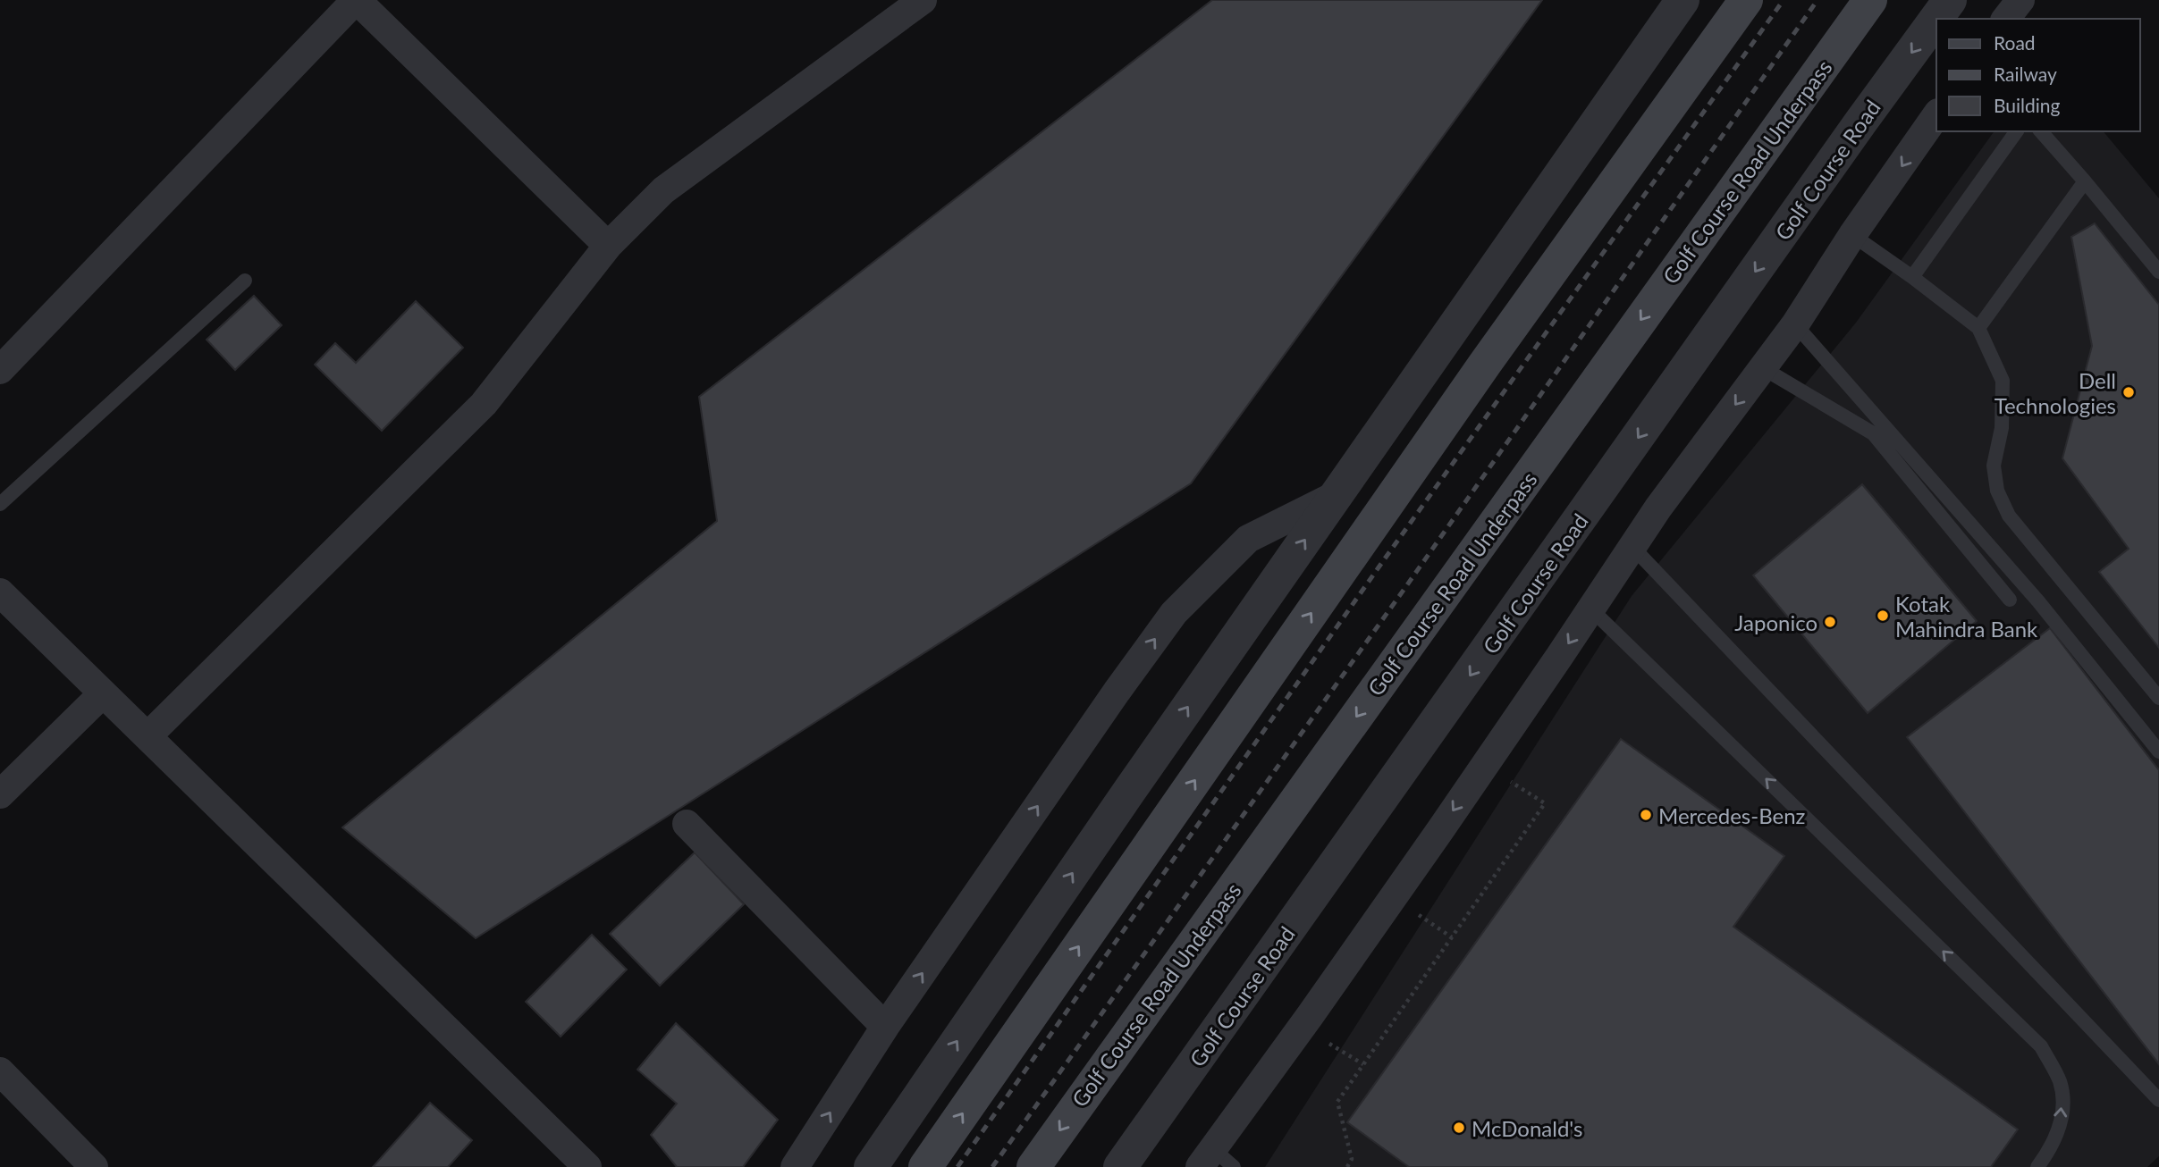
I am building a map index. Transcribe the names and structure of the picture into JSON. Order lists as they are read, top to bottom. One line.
{"streets":{"main road":["Golf Course Road Underpass"],"street":["Golf Course Road"]},"places":["Dell Technologies","Kotak Mahindra Bank","Japonico","Mercedes-Benz","McDonald's"],"legend":["Road","Railway","Building"]}
